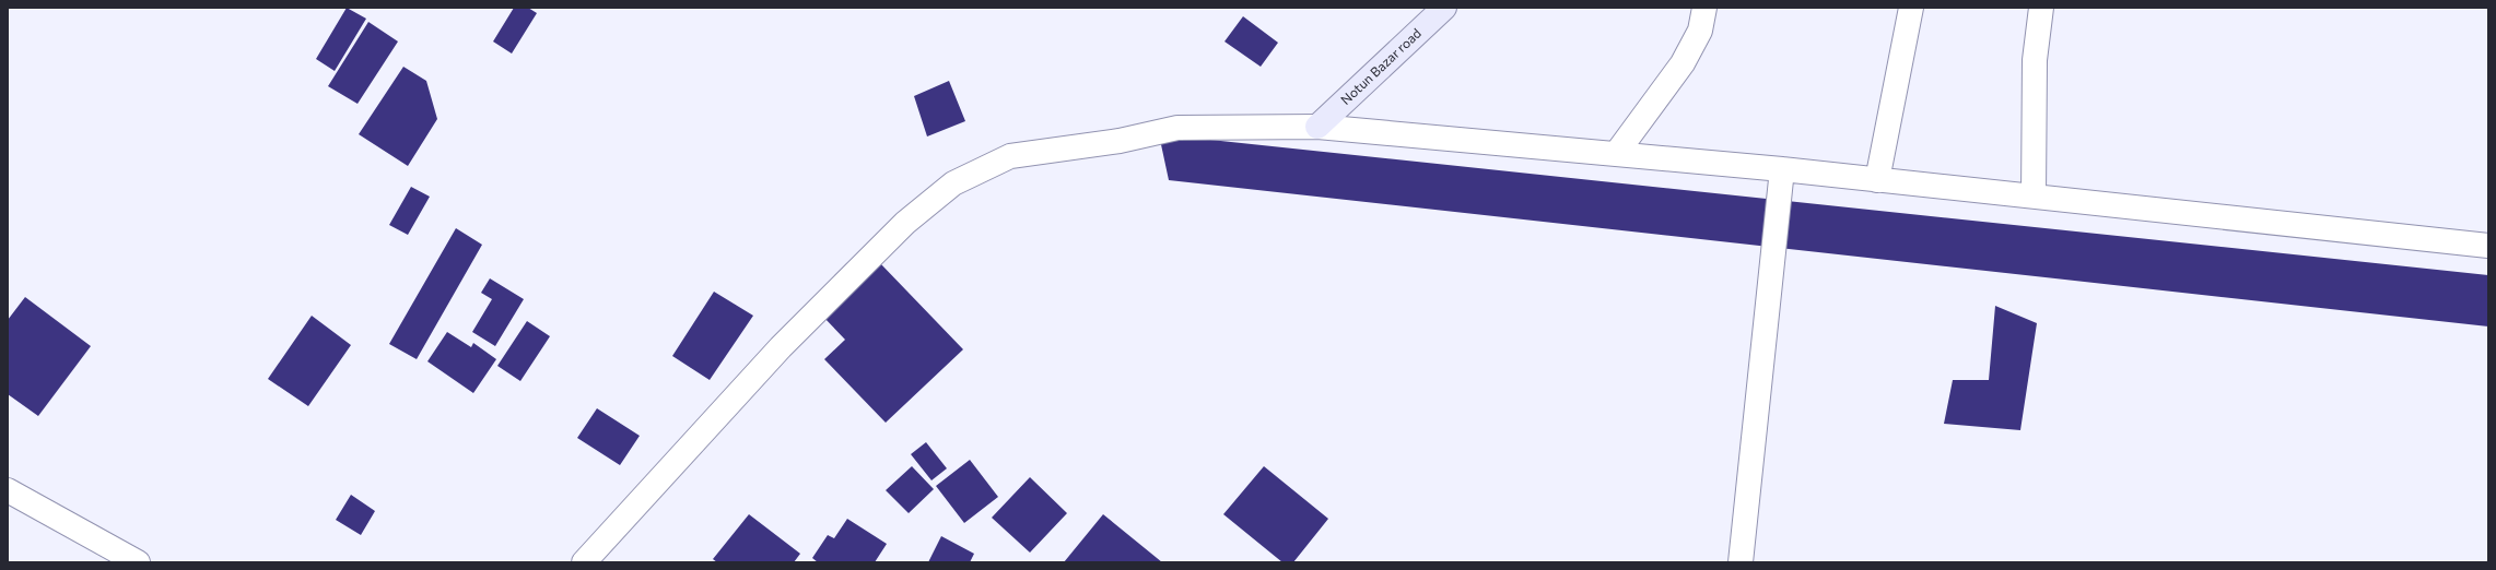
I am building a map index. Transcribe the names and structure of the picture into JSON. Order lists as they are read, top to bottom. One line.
{"streets":{"street":["Notun Bazar road"]}}
